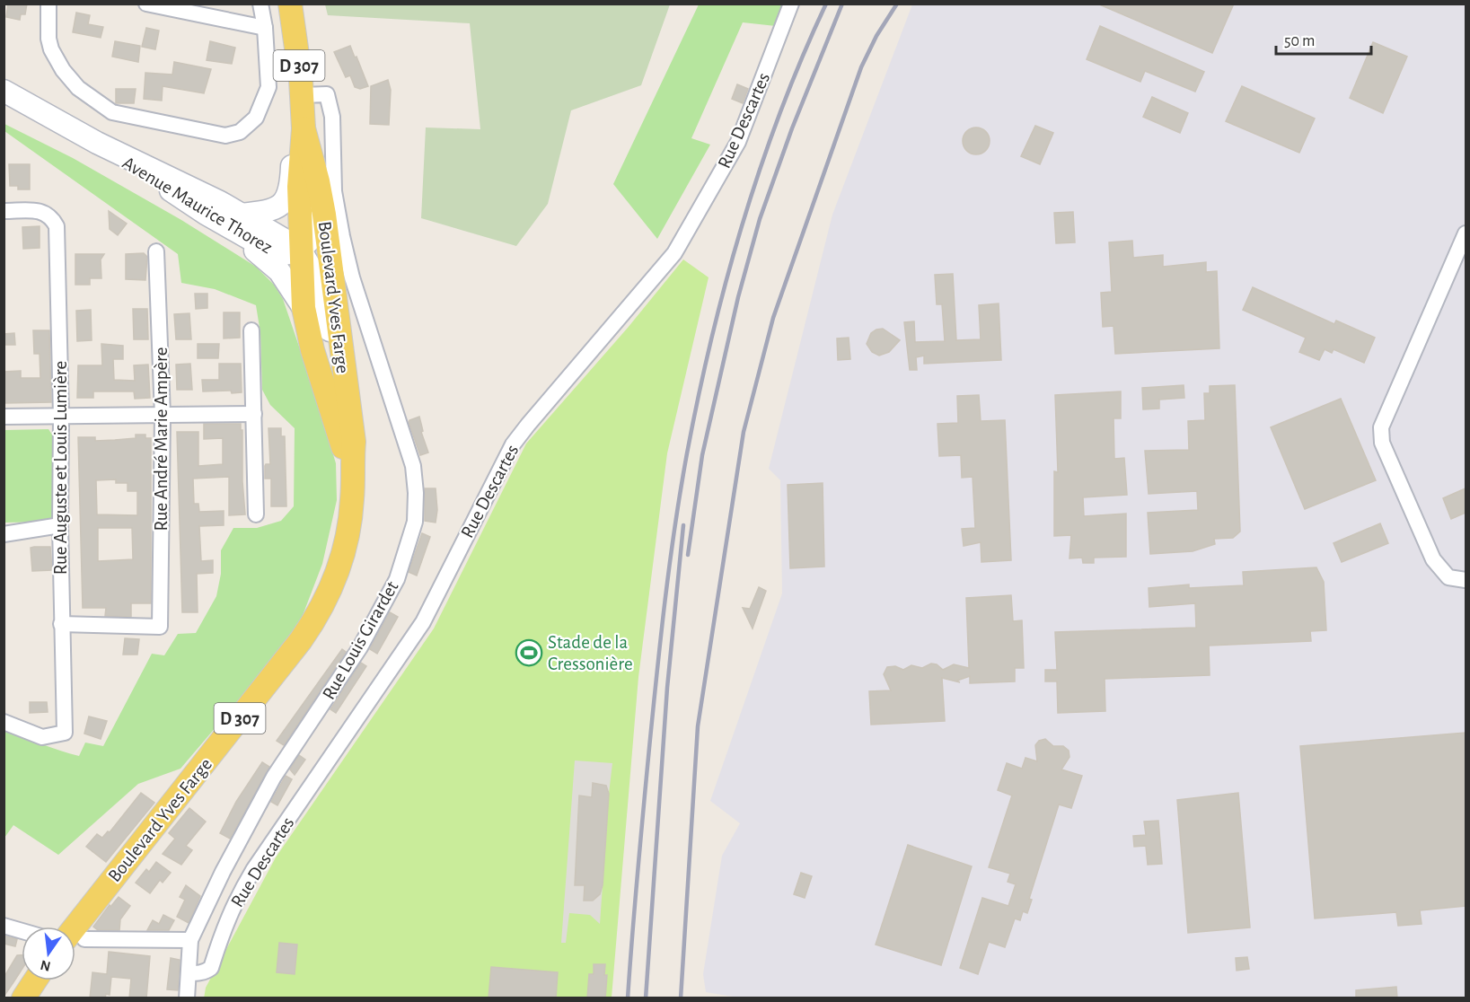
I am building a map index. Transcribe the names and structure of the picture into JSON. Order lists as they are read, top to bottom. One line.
{"streets":{"main road":["D 307","Boulevard Yves Farge"],"street":["Rue Descartes","Avenue Maurice Thorez","Rue André Marie Ampère","Rue Auguste et Louis Lumière","Rue Louis Girardet"]},"crossings":[["Rue Descartes","Rue Louis Girardet"],["Avenue Maurice Thorez","Boulevard Yves Farge"],["Boulevard Yves Farge","Rue Louis Girardet"],["Rue André Marie Ampère","Rue Auguste et Louis Lumière"]],"places":{"sports":["Stade de la Cressonière"]},"scale_bar":"50 m","north":"bottom"}
